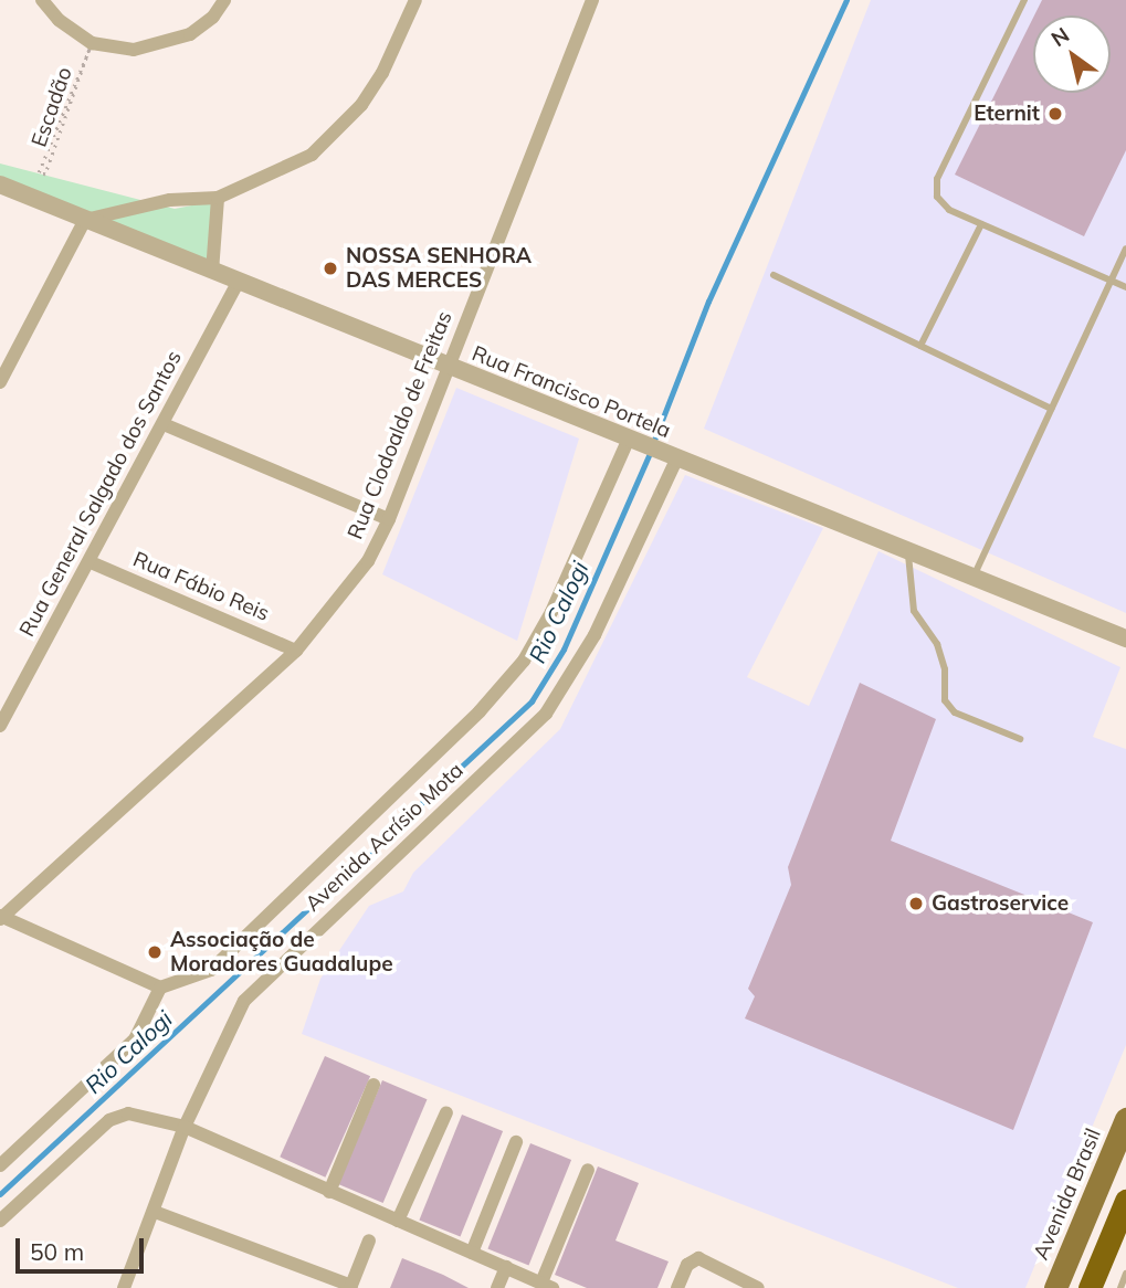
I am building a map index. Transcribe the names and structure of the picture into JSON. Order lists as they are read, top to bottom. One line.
{"streets":{"main road":["Avenida Brasil"],"street":["Rua Francisco Portela","Rua Clodoaldo de Freitas","Rua General Salgado dos Santos","Rua Fábio Reis","Avenida Acrísio Mota"],"path":["Escadão"]},"crossings":[["Rua Francisco Portela","Rua Clodoaldo de Freitas"],["Rua Francisco Portela","Rua General Salgado dos Santos"],["Rua Francisco Portela","Avenida Acrísio Mota"],["Rua Clodoaldo de Freitas","Rua Fábio Reis"],["Rua General Salgado dos Santos","Rua Fábio Reis"]],"water":["Rio Calogi"],"places":["Eternit","NOSSA SENHORA DAS MERCES","Gastroservice","Associação de Moradores Guadalupe"],"scale_bar":"50 m","north":"top left"}
